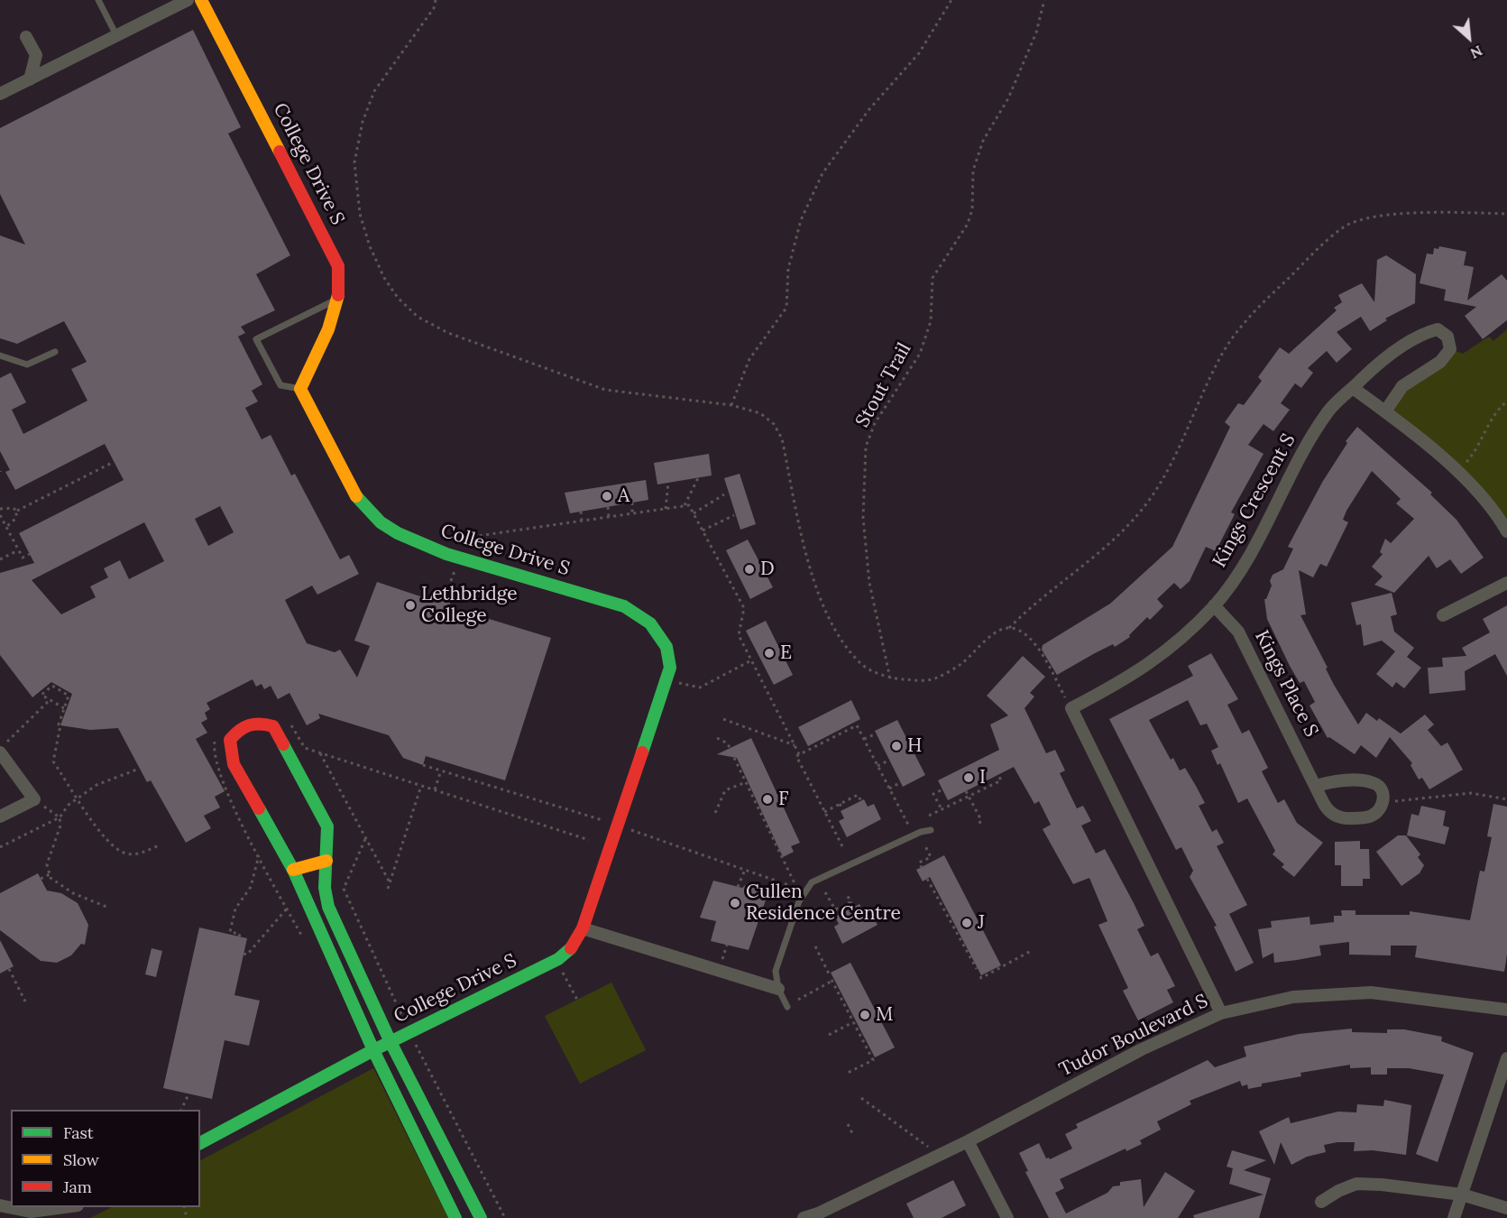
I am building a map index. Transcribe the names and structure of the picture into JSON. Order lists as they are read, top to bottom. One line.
{"streets":{"street":["College Drive S","Kings Crescent S","Kings Place S","Tudor Boulevard S"],"path":["Stout Trail"]},"crossings":[["Kings Crescent S","Kings Place S"]],"places":["A","D","Lethbridge College","E","H","I","F","Cullen Residence Centre","J","M"],"legend":["Fast","Slow","Jam"],"north":"bottom right"}
